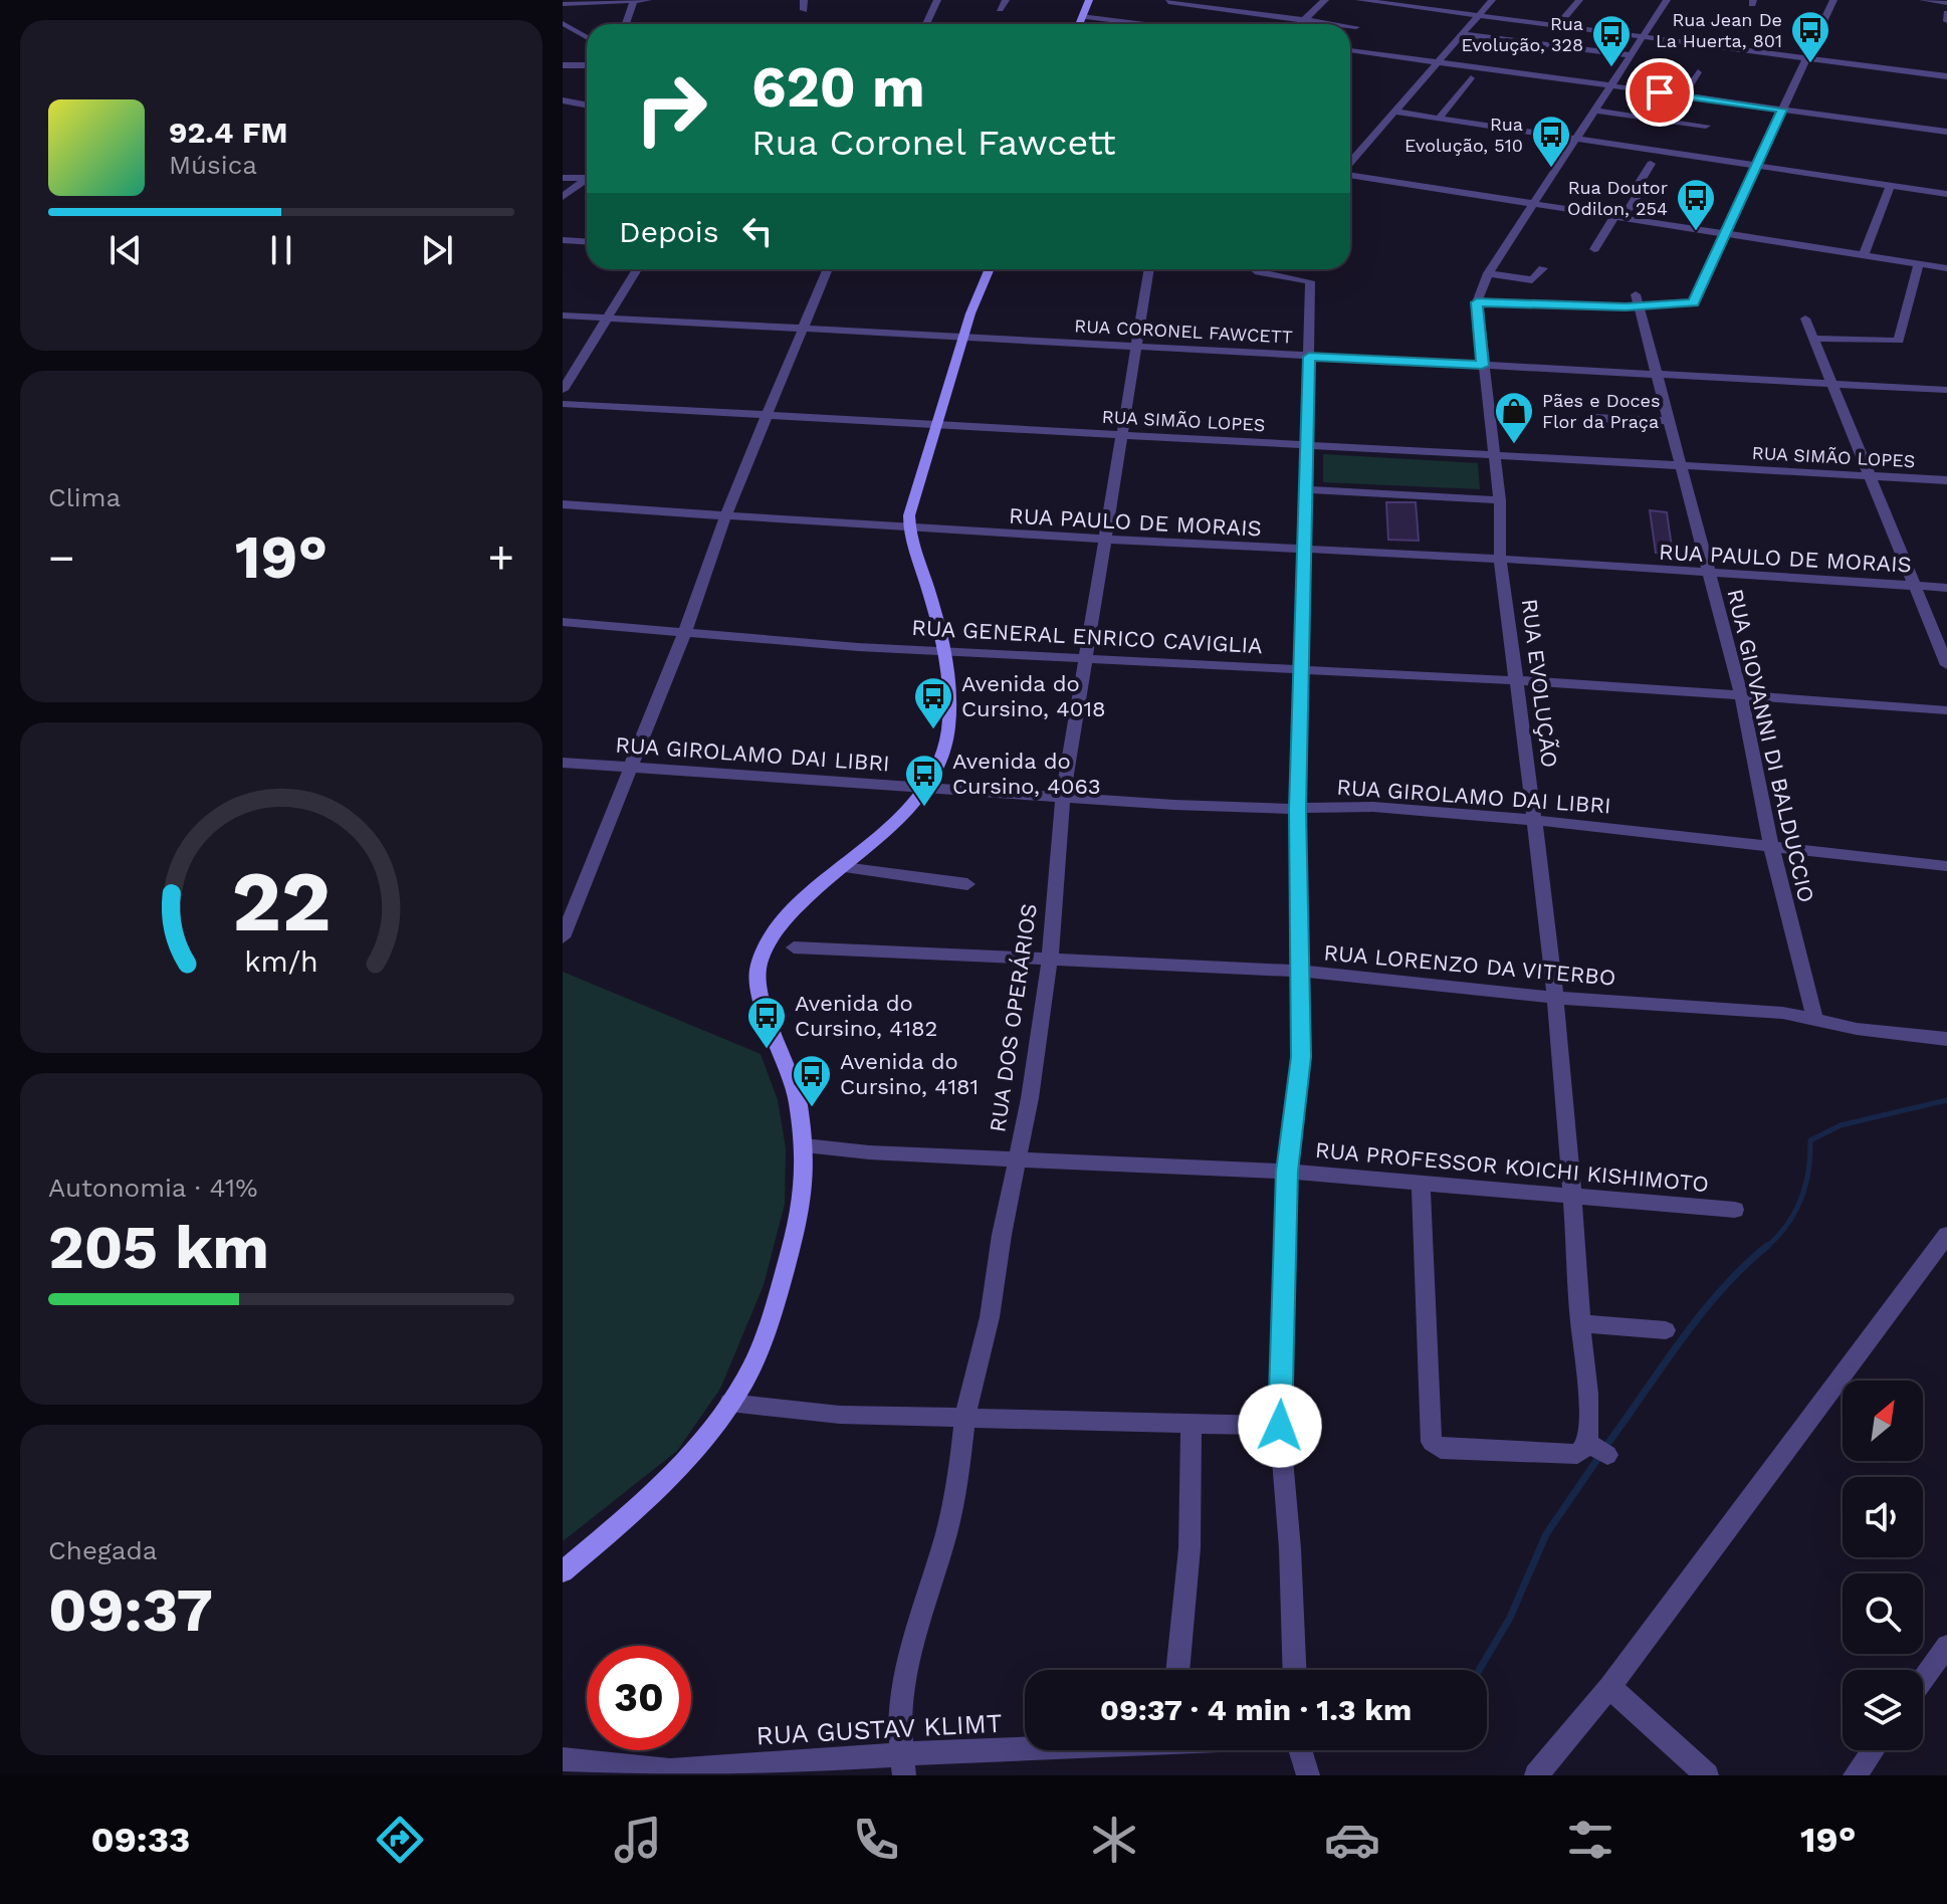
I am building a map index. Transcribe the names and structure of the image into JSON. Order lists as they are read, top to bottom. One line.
{"streets":{"street":["RUA CORONEL FAWCETT","RUA SIMÃO LOPES","RUA PAULO DE MORAIS","RUA GENERAL ENRICO CAVIGLIA","RUA EVOLUÇÃO","RUA GIOVANNI DI BALDUCCIO","RUA GIROLAMO DAI LIBRI","RUA LORENZO DA VITERBO","RUA DOS OPERÁRIOS","RUA PROFESSOR KOICHI KISHIMOTO","RUA GUSTAV KLIMT"]},"crossings":[["RUA CORONEL FAWCETT","RUA EVOLUÇÃO"],["RUA CORONEL FAWCETT","RUA GIOVANNI DI BALDUCCIO"],["RUA CORONEL FAWCETT","RUA DOS OPERÁRIOS"],["RUA SIMÃO LOPES","RUA EVOLUÇÃO"],["RUA SIMÃO LOPES","RUA GIOVANNI DI BALDUCCIO"],["RUA SIMÃO LOPES","RUA DOS OPERÁRIOS"],["RUA PAULO DE MORAIS","RUA EVOLUÇÃO"],["RUA PAULO DE MORAIS","RUA GIOVANNI DI BALDUCCIO"],["RUA PAULO DE MORAIS","RUA DOS OPERÁRIOS"],["RUA GENERAL ENRICO CAVIGLIA","RUA EVOLUÇÃO"],["RUA GENERAL ENRICO CAVIGLIA","RUA GIOVANNI DI BALDUCCIO"],["RUA GENERAL ENRICO CAVIGLIA","RUA DOS OPERÁRIOS"],["RUA EVOLUÇÃO","RUA GIROLAMO DAI LIBRI"],["RUA EVOLUÇÃO","RUA LORENZO DA VITERBO"],["RUA EVOLUÇÃO","RUA PROFESSOR KOICHI KISHIMOTO"],["RUA GIOVANNI DI BALDUCCIO","RUA GIROLAMO DAI LIBRI"],["RUA GIOVANNI DI BALDUCCIO","RUA LORENZO DA VITERBO"],["RUA GIROLAMO DAI LIBRI","RUA DOS OPERÁRIOS"],["RUA LORENZO DA VITERBO","RUA DOS OPERÁRIOS"],["RUA DOS OPERÁRIOS","RUA PROFESSOR KOICHI KISHIMOTO"],["RUA DOS OPERÁRIOS","RUA GUSTAV KLIMT"]],"places":{"bus stop":["Rua Jean De La Huerta, 801","Rua Evolução, 328","Rua Evolução, 510","Rua Doutor Odilon, 254","Avenida do Cursino, 4018","Avenida do Cursino, 4063","Avenida do Cursino, 4182","Avenida do Cursino, 4181"],"shop":["Pães e Doces Flor da Praça"]},"north":"top right","page":{"turn":["620 m","Rua Coronel Fawcett"],"song":["92.4 FM","Música"],"then":"Depois","tile":["Clima",["Autonomia · 41%","205 km"],["Chegada","09:37"]],"heat":["−","19°","+"],"limit":"30","trip":"09:37 · 4 min · 1.3 km","tabs":["09:33","19°"],"gauge":["22","km/h"]}}
